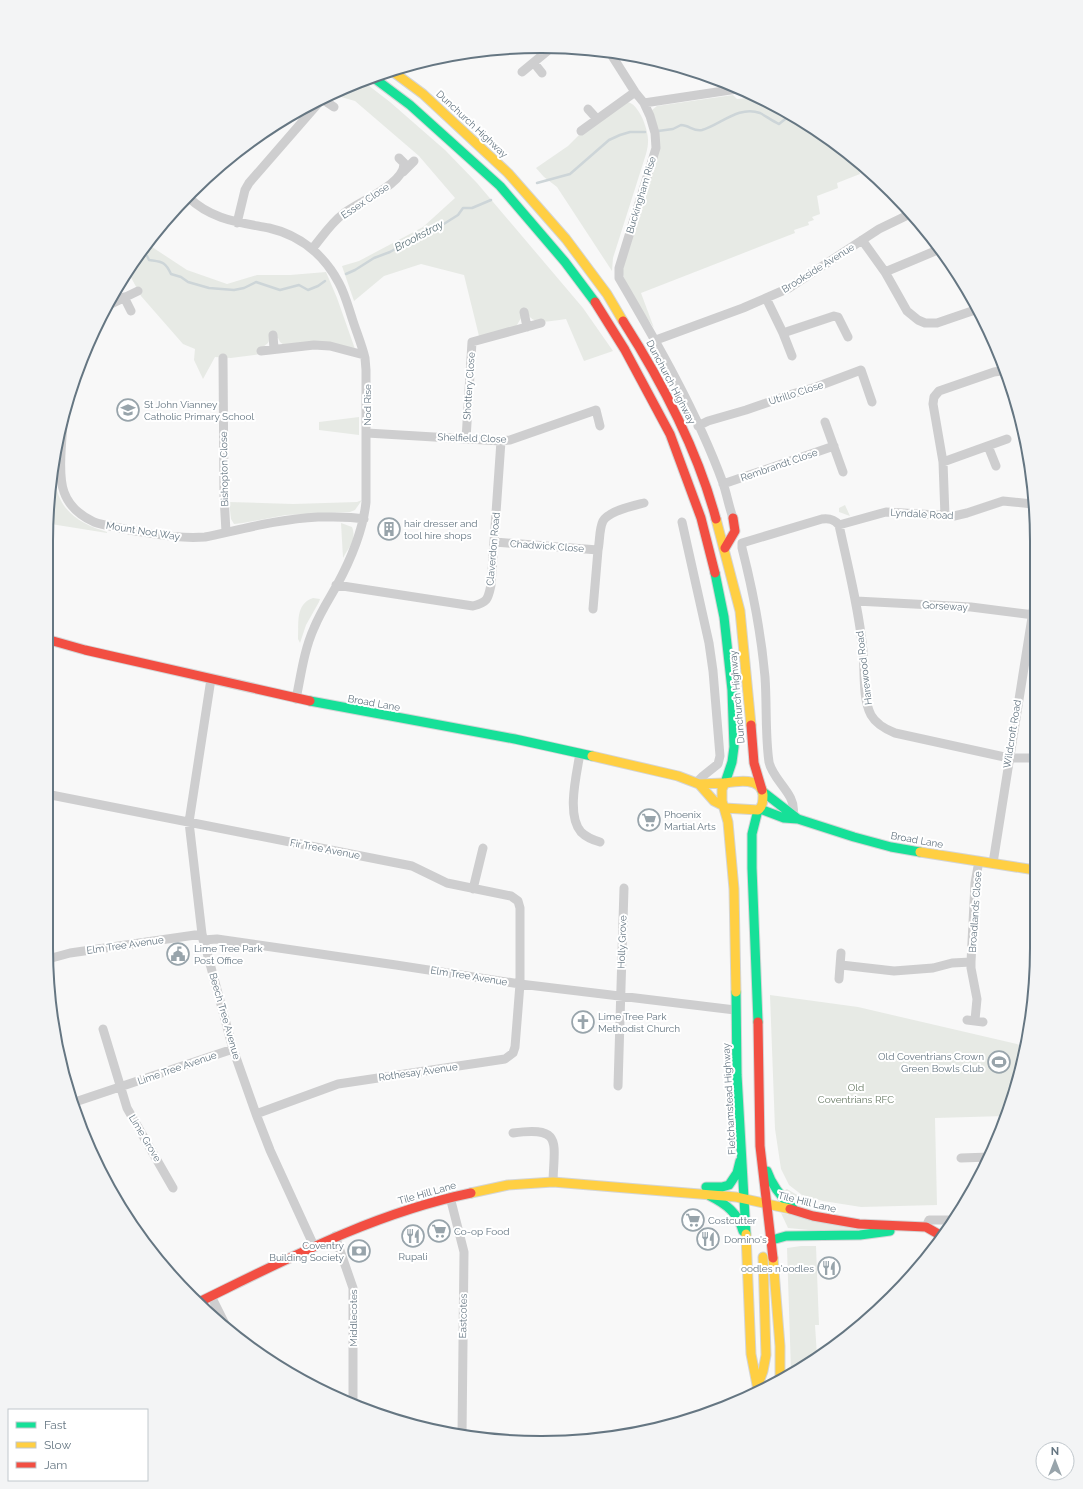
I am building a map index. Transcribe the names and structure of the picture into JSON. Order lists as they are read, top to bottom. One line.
{"streets":{"main road":["Dunchurch Highway","Broad Lane","Fletchamstead Highway","Tile Hill Lane"],"street":["Buckingham Rise","Essex Close","Brookside Avenue","Shottery Close","Utrillo Close","Nod Rise","Shelfield Close","Rembrandt Close","Bishopton Close","Lyndale Road","Mount Nod Way","Chadwick Close","Claverdon Road","Gorseway","Harewood Road","Wildcroft Road","Fir Tree Avenue","Broadlands Close","Holly Grove","Elm Tree Avenue","Beech Tree Avenue","Lime Tree Avenue","Rothesay Avenue","Lime Grove","Eastcotes","Middlecotes"]},"crossings":[["Dunchurch Highway","Buckingham Rise"],["Dunchurch Highway","Brookside Avenue"],["Dunchurch Highway","Utrillo Close"],["Dunchurch Highway","Rembrandt Close"],["Dunchurch Highway","Broad Lane"],["Dunchurch Highway","Fletchamstead Highway"],["Buckingham Rise","Brookside Avenue"],["Essex Close","Nod Rise"],["Shottery Close","Shelfield Close"],["Nod Rise","Shelfield Close"],["Nod Rise","Mount Nod Way"],["Nod Rise","Claverdon Road"],["Nod Rise","Broad Lane"],["Shelfield Close","Claverdon Road"],["Bishopton Close","Mount Nod Way"],["Lyndale Road","Harewood Road"],["Chadwick Close","Claverdon Road"],["Gorseway","Harewood Road"],["Harewood Road","Wildcroft Road"],["Broad Lane","Wildcroft Road"],["Broad Lane","Broadlands Close"],["Broad Lane","Beech Tree Avenue"],["Broad Lane","Fletchamstead Highway"],["Fir Tree Avenue","Elm Tree Avenue"],["Fir Tree Avenue","Beech Tree Avenue"],["Fir Tree Avenue","Rothesay Avenue"],["Holly Grove","Elm Tree Avenue"],["Elm Tree Avenue","Beech Tree Avenue"],["Elm Tree Avenue","Rothesay Avenue"],["Elm Tree Avenue","Fletchamstead Highway"],["Beech Tree Avenue","Lime Tree Avenue"],["Beech Tree Avenue","Rothesay Avenue"],["Beech Tree Avenue","Tile Hill Lane"],["Lime Tree Avenue","Lime Grove"],["Fletchamstead Highway","Tile Hill Lane"],["Tile Hill Lane","Eastcotes"],["Tile Hill Lane","Middlecotes"]],"water":["Brookstray"],"parks":["Old Coventrians RFC"],"places":{"school or university":["St John Vianney Catholic Primary School"],"building":["hair dresser and tool hire shops"],"supermarket":["Phoenix Martial Arts","Costcutter","Co-op Food"],"public building":["Lime Tree Park Post Office"],"church":["Lime Tree Park Methodist Church"],"sports":["Old Coventrians Crown Green Bowls Club"],"restaurant":["Rupali","Domino's","oodles n'oodles"],"bank":["Coventry Building Society"]},"legend":["Fast","Slow","Jam"],"north":"top"}
